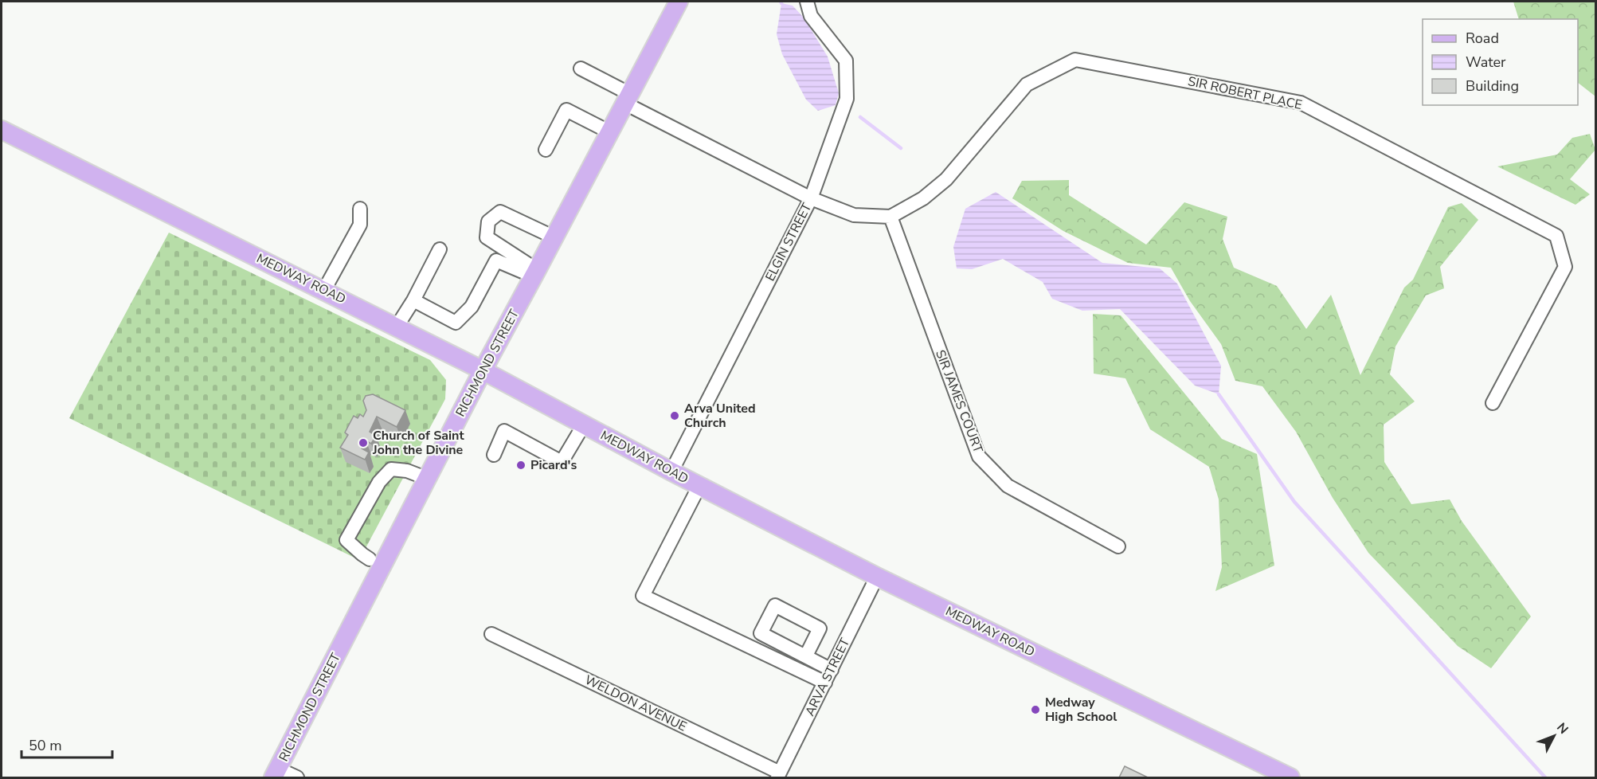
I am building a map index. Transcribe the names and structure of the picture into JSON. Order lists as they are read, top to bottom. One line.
{"streets":{"main road":["MEDWAY ROAD","RICHMOND STREET"],"street":["SIR ROBERT PLACE","ELGIN STREET","SIR JAMES COURT","ARVA STREET","WELDON AVENUE"]},"crossings":[["SIR ROBERT PLACE","SIR JAMES COURT"],["ELGIN STREET","MEDWAY ROAD"],["ELGIN STREET","RICHMOND STREET"],["MEDWAY ROAD","RICHMOND STREET"],["MEDWAY ROAD","ARVA STREET"],["ARVA STREET","WELDON AVENUE"]],"places":["Arva United Church","Church of Saint John the Divine","Picard's","Medway High School"],"legend":["Road","Water","Building"],"scale_bar":"50 m","north":"top right"}
